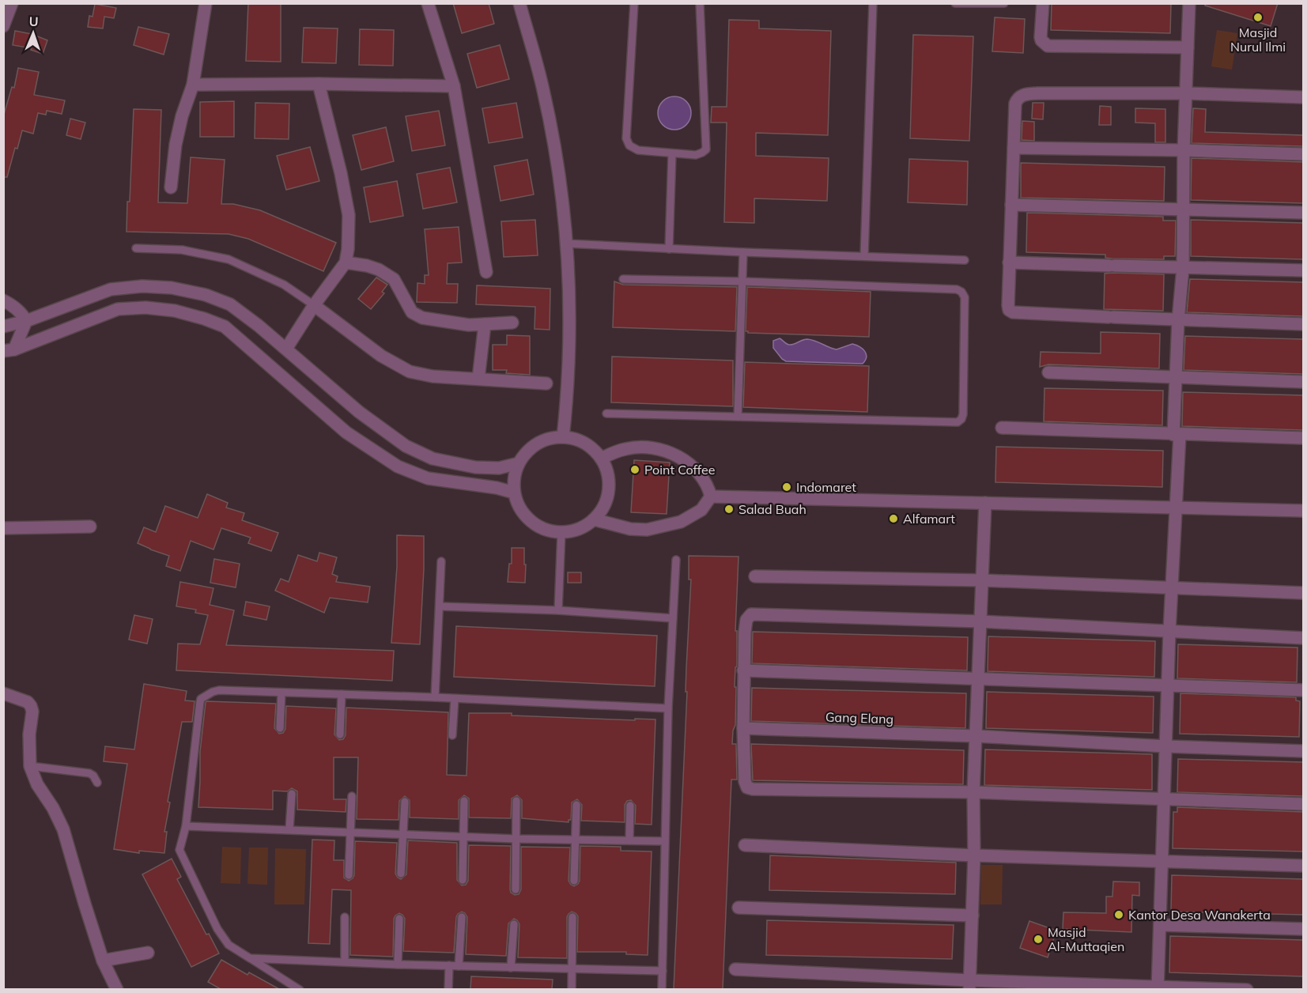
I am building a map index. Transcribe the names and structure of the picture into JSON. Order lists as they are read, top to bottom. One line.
{"streets":{"street":["Gang Elang"]},"places":["Masjid Nurul Ilmi","Point Coffee","Indomaret","Salad Buah","Alfamart","Kantor Desa Wanakerta","Masjid Al-Muttaqien"],"north":"top"}
